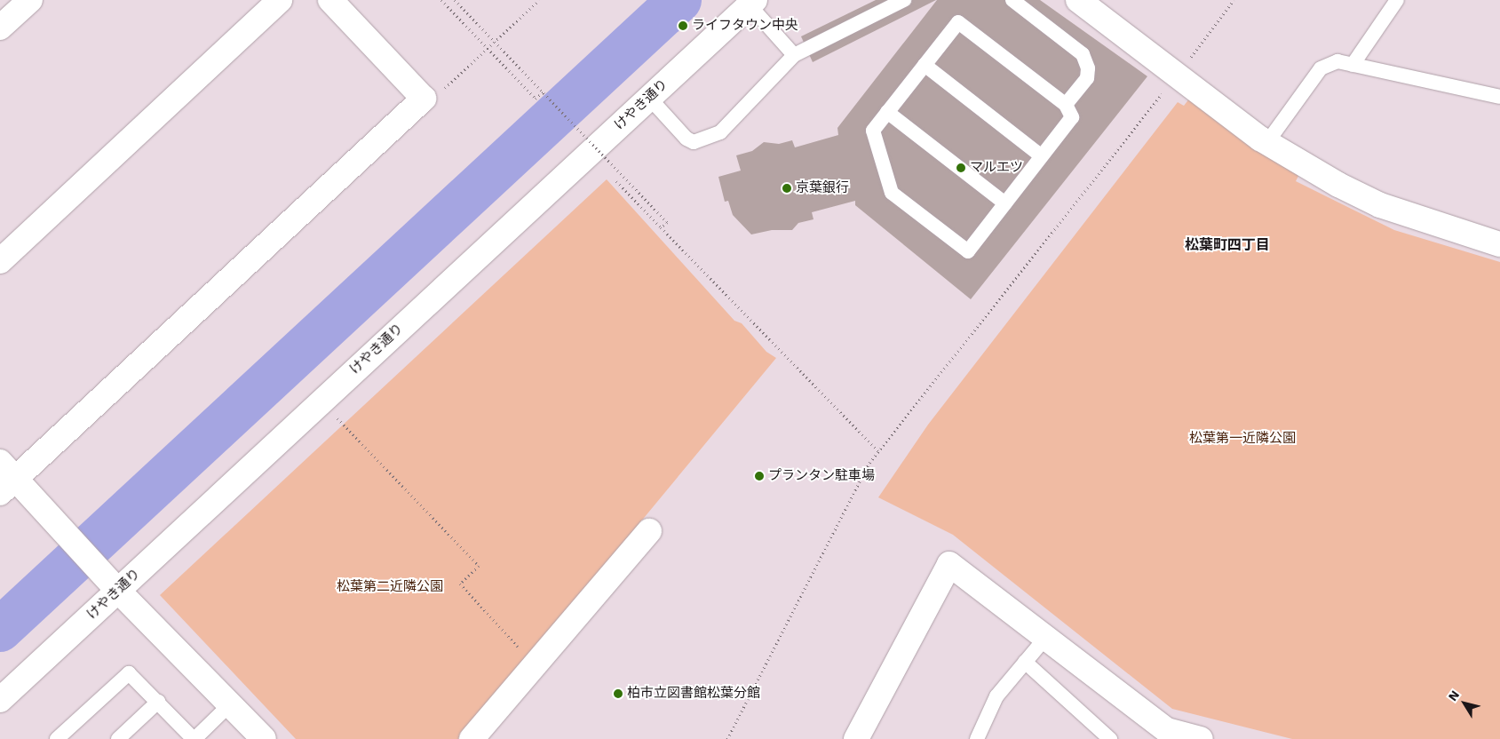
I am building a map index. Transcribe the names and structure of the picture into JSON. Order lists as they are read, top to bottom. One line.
{"streets":{"street":["けやき通り"]},"districts":["松葉町四丁目"],"parks":["松葉第一近隣公園","松葉第二近隣公園"],"places":["ライフタウン中央","マルエツ","京葉銀行","プランタン駐車場","柏市立図書館松葉分館"],"north":"top left"}
